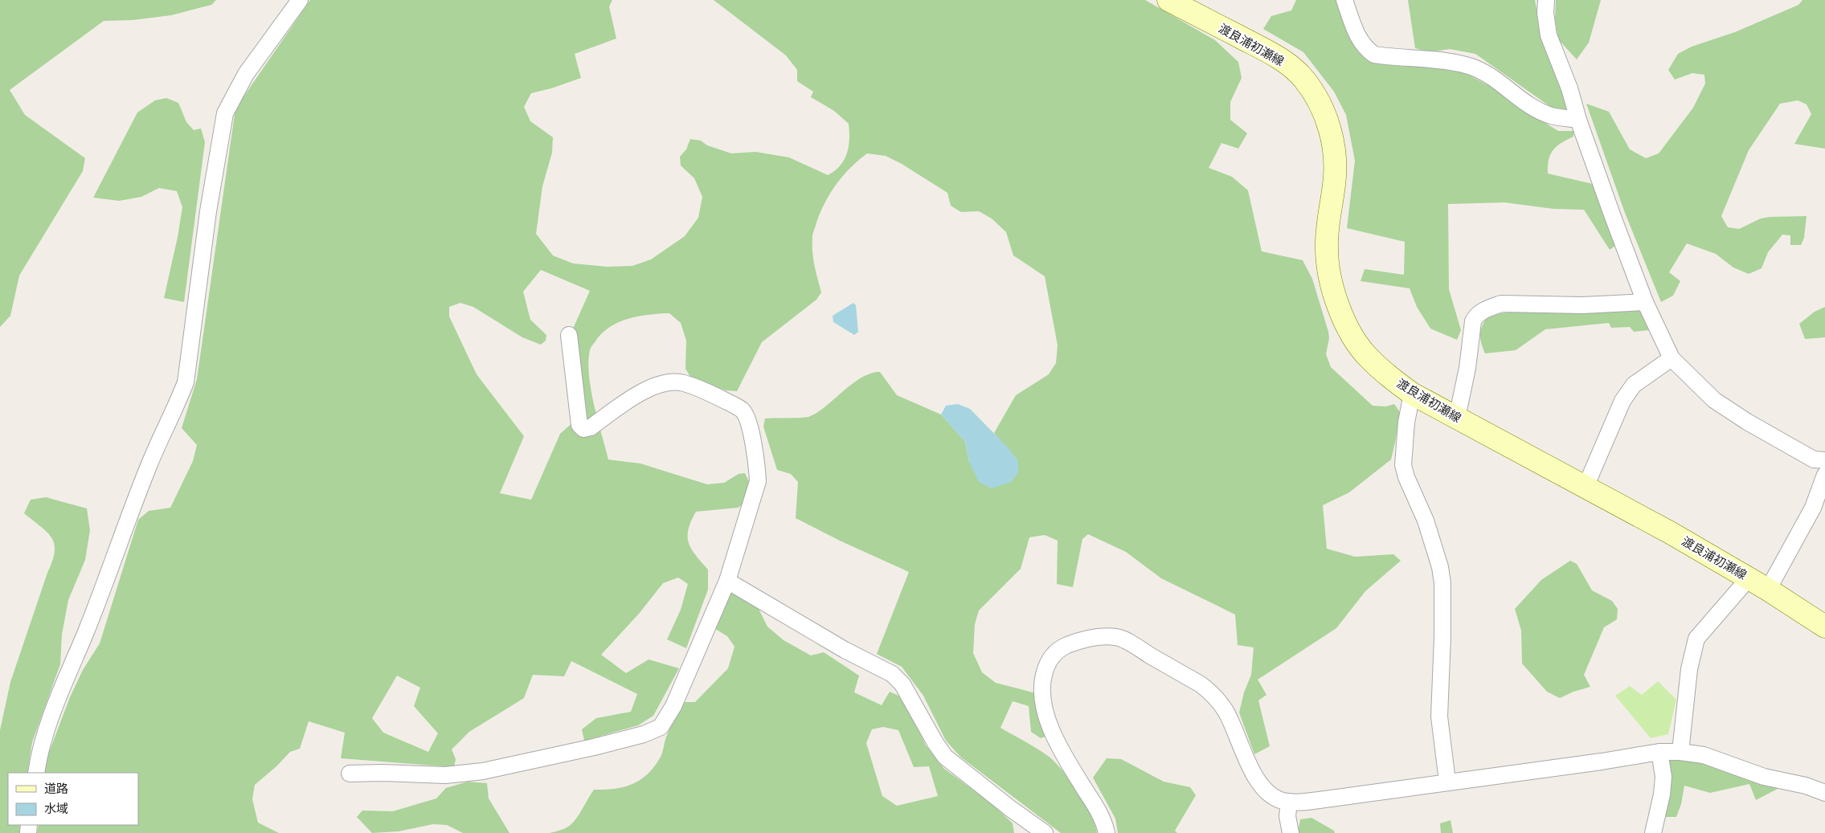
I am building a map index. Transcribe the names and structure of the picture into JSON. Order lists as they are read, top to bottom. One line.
{"streets":{"main road":["渡良浦初瀬線"]},"legend":["道路","水域"]}
